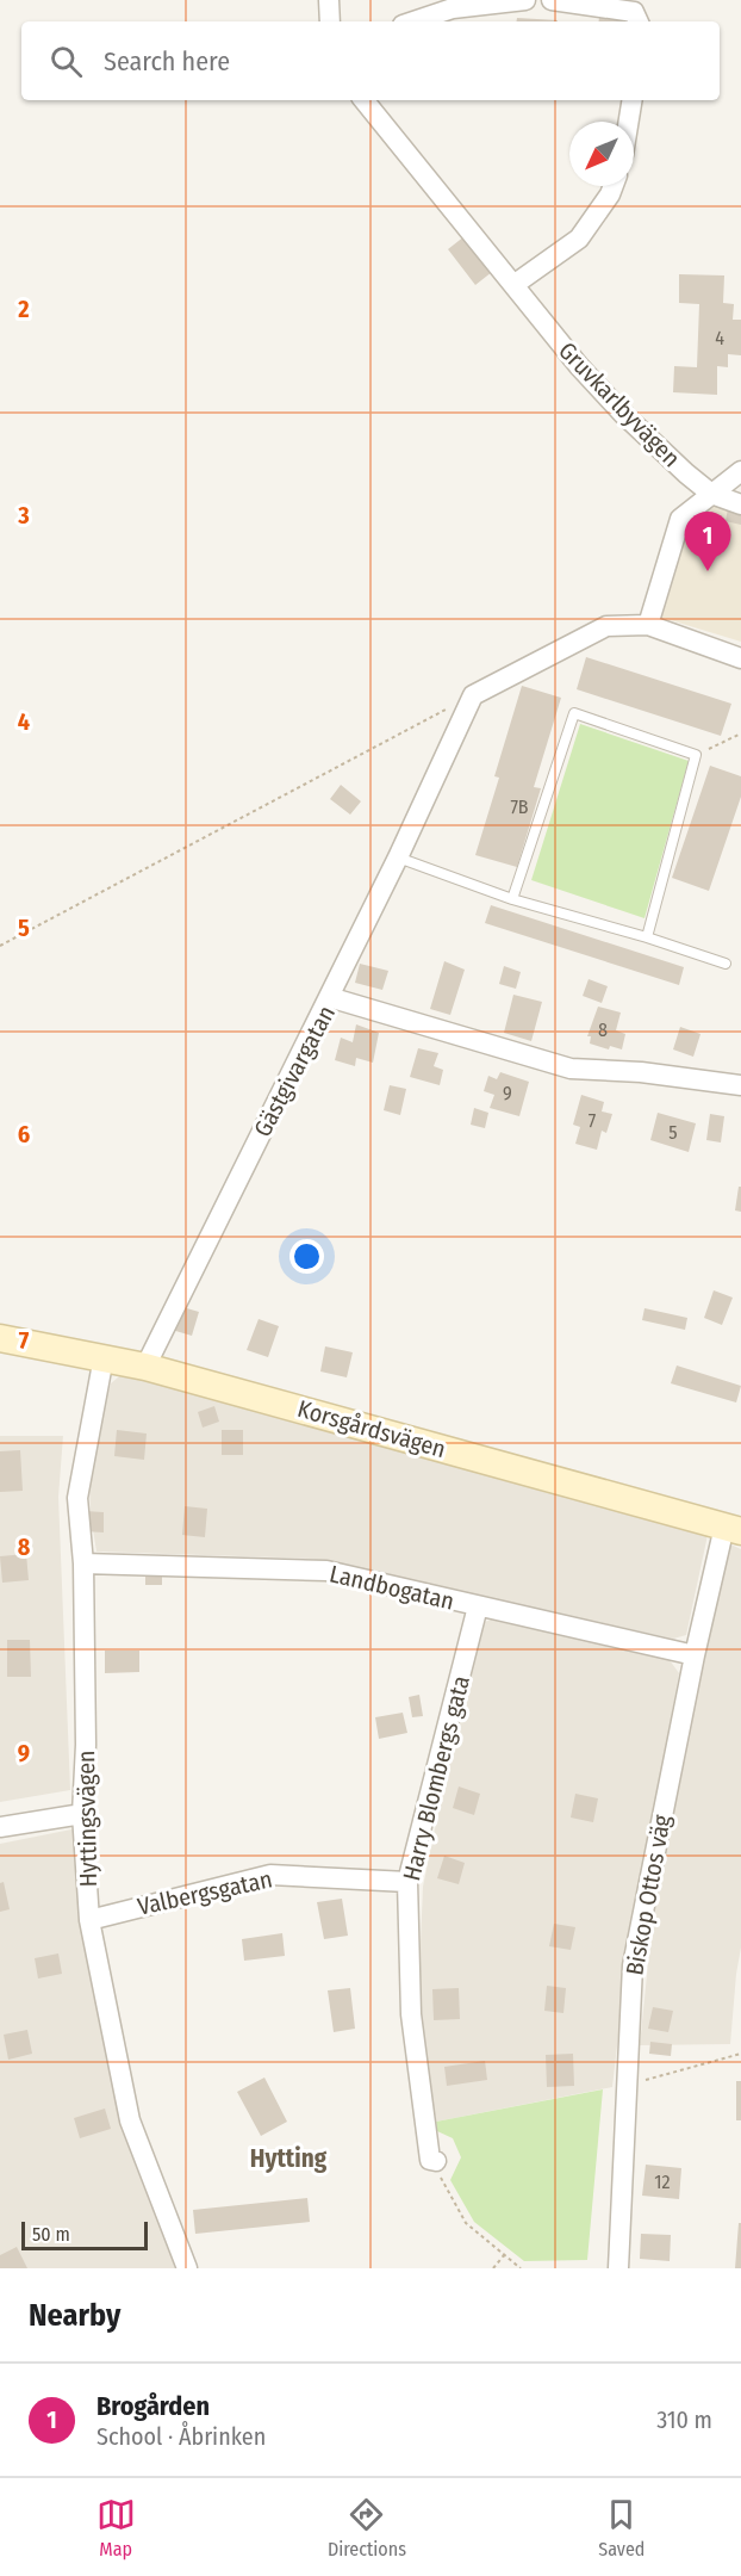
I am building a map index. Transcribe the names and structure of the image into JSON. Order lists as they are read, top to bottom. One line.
{"streets":{"street":["Gruvkarlbyvägen","Gästgivargatan","Korsgårdsvägen","Landbogatan","Harry Blombergs gata","Hyttingsvägen","Valbergsgatan","Biskop Ottos väg"]},"crossings":[["Gästgivargatan","Korsgårdsvägen"],["Korsgårdsvägen","Hyttingsvägen"],["Korsgårdsvägen","Biskop Ottos väg"],["Landbogatan","Harry Blombergs gata"],["Landbogatan","Hyttingsvägen"],["Landbogatan","Biskop Ottos väg"],["Harry Blombergs gata","Valbergsgatan"],["Hyttingsvägen","Valbergsgatan"]],"districts":["Hytting"],"house_numbers":["4","7B","8","9","7","5","12"],"scale_bar":"50 m","north":"bottom left","page":{"search":"Search here","pins":"1","scale":"50 m","heading":"Nearby","list":[{"mark":"1","name":"Brogården","note":"School · Åbrinken","value":"310 m"}],"nav":["Map","Directions","Saved"]},"grid":{"rows":["2","3","4","5","6","7","8","9"]}}
